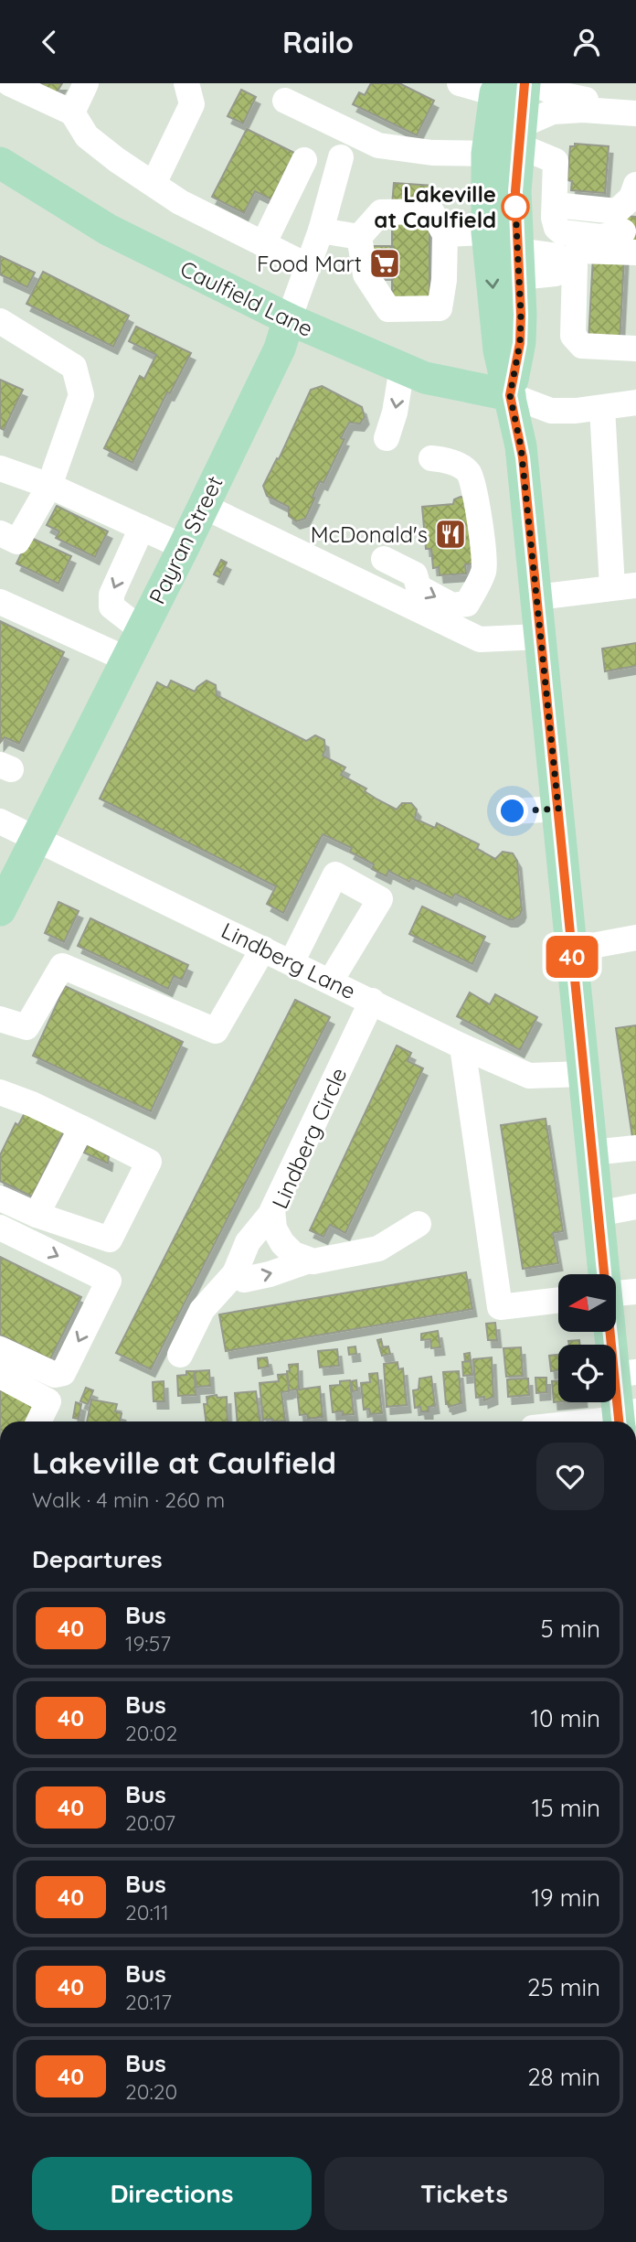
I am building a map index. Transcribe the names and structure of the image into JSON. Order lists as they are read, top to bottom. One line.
{"streets":{"main road":["Caulfield Lane","Payran Street"],"street":["Lindberg Lane","Lindberg Circle"]},"crossings":[["Caulfield Lane","Payran Street"],["Payran Street","Lindberg Lane"],["Lindberg Lane","Lindberg Circle"]],"places":{"other":["Lakeville at Caulfield"],"supermarket":["Food Mart"],"restaurant":["McDonald's"]},"lines":["bus line 40"],"north":"left","page":{"header":"Railo","on_map":"40","heading":[["Lakeville at Caulfield","Walk · 4 min · 260 m"],"Departures"],"list":[{"mark":"40","name":"Bus","note":"19:57","value":"5 min"},{"mark":"40","name":"Bus","note":"20:02","value":"10 min"},{"mark":"40","name":"Bus","note":"20:07","value":"15 min"},{"mark":"40","name":"Bus","note":"20:11","value":"19 min"},{"mark":"40","name":"Bus","note":"20:17","value":"25 min"},{"mark":"40","name":"Bus","note":"20:20","value":"28 min"}],"buttons":["Directions","Tickets"]}}
